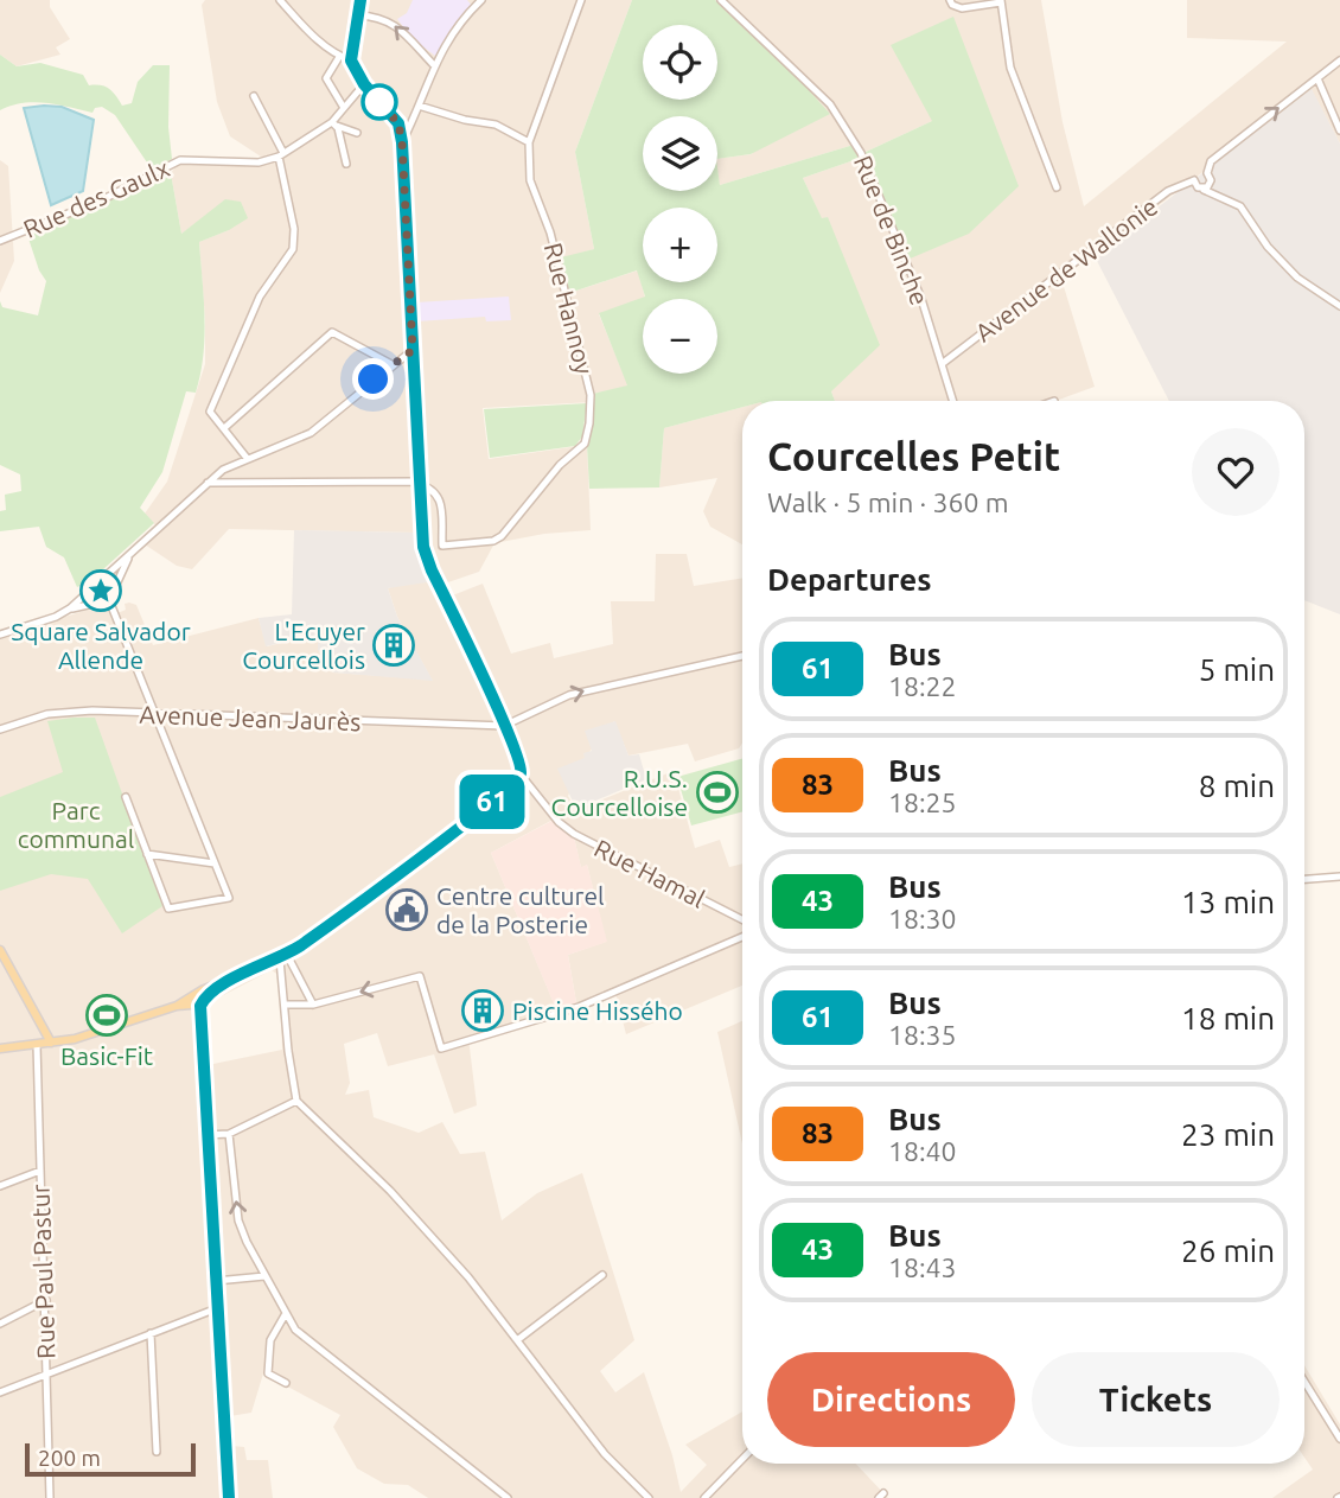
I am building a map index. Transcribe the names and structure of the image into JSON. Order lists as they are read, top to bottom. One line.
{"streets":{"street":["Rue des Gaulx","Rue de Binche","Avenue de Wallonie","Rue Hannoy","Avenue Jean Jaurès","Rue Hamal","Rue Paul Pastur"]},"crossings":[["Rue de Binche","Avenue de Wallonie"]],"parks":["Parc communal"],"places":{"place":["Square Salvador Allende"],"building":["L'Ecuyer Courcellois","Piscine Hissého"],"sports":["R.U.S. Courcelloise","Basic-Fit"],"public building":["Centre culturel de la Posterie"]},"lines":["bus line 61"],"scale_bar":"200 m","page":{"on_map":"61","map_buttons":["+","−"],"heading":[["Courcelles Petit","Walk · 5 min · 360 m"],"Departures"],"list":[{"mark":"61","name":"Bus","note":"18:22","value":"5 min"},{"mark":"83","name":"Bus","note":"18:25","value":"8 min"},{"mark":"43","name":"Bus","note":"18:30","value":"13 min"},{"mark":"61","name":"Bus","note":"18:35","value":"18 min"},{"mark":"83","name":"Bus","note":"18:40","value":"23 min"},{"mark":"43","name":"Bus","note":"18:43","value":"26 min"}],"buttons":["Directions","Tickets"],"scale":"200 m"}}
